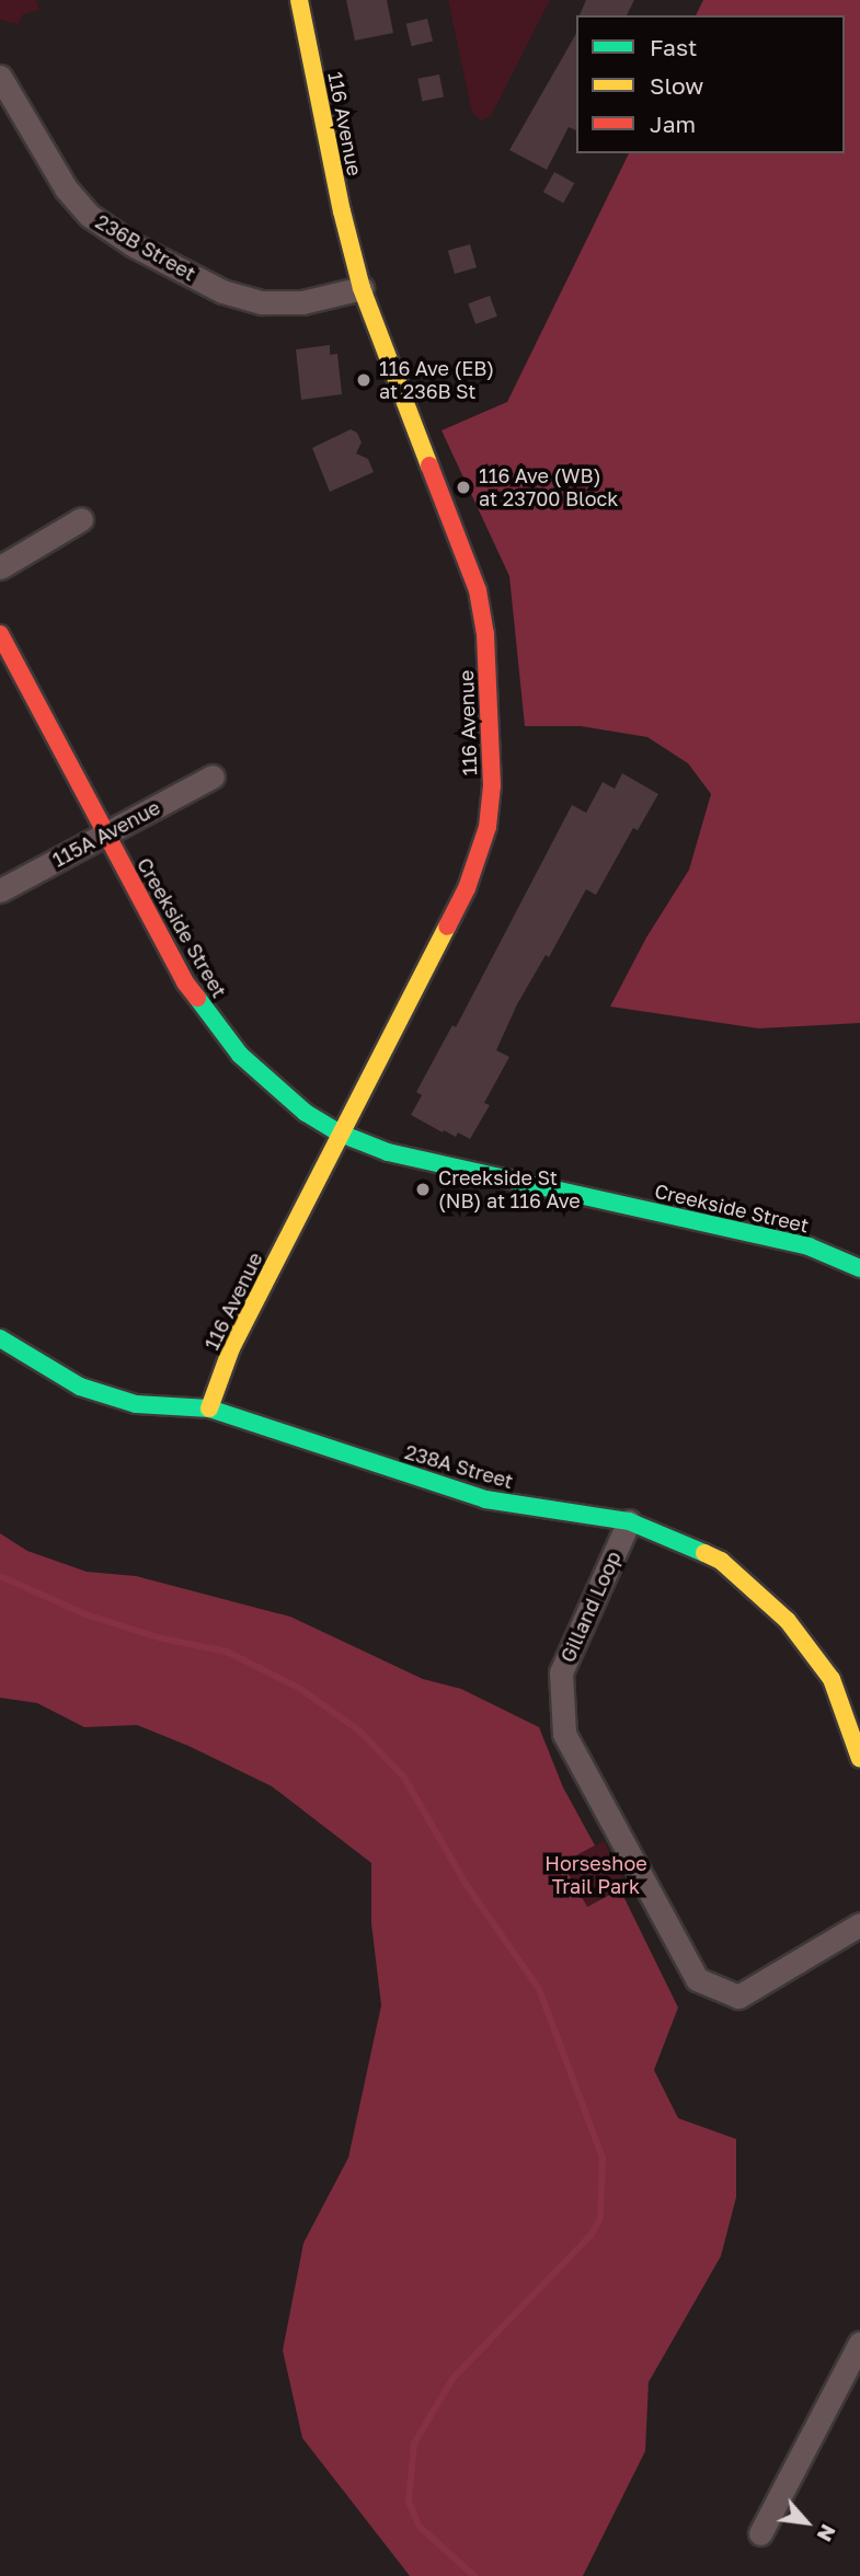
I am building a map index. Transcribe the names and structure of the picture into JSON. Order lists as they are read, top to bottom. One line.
{"streets":{"street":["116 Avenue","236B Street","115A Avenue","Creekside Street","238A Street","Gilland Loop"]},"crossings":[["116 Avenue","236B Street"],["116 Avenue","Creekside Street"],["116 Avenue","238A Street"],["115A Avenue","Creekside Street"],["238A Street","Gilland Loop"]],"parks":["Horseshoe Trail Park"],"places":["116 Ave (EB) at 236B St","116 Ave (WB) at 23700 Block","Creekside St (NB) at 116 Ave"],"legend":["Fast","Slow","Jam"],"north":"bottom right"}
